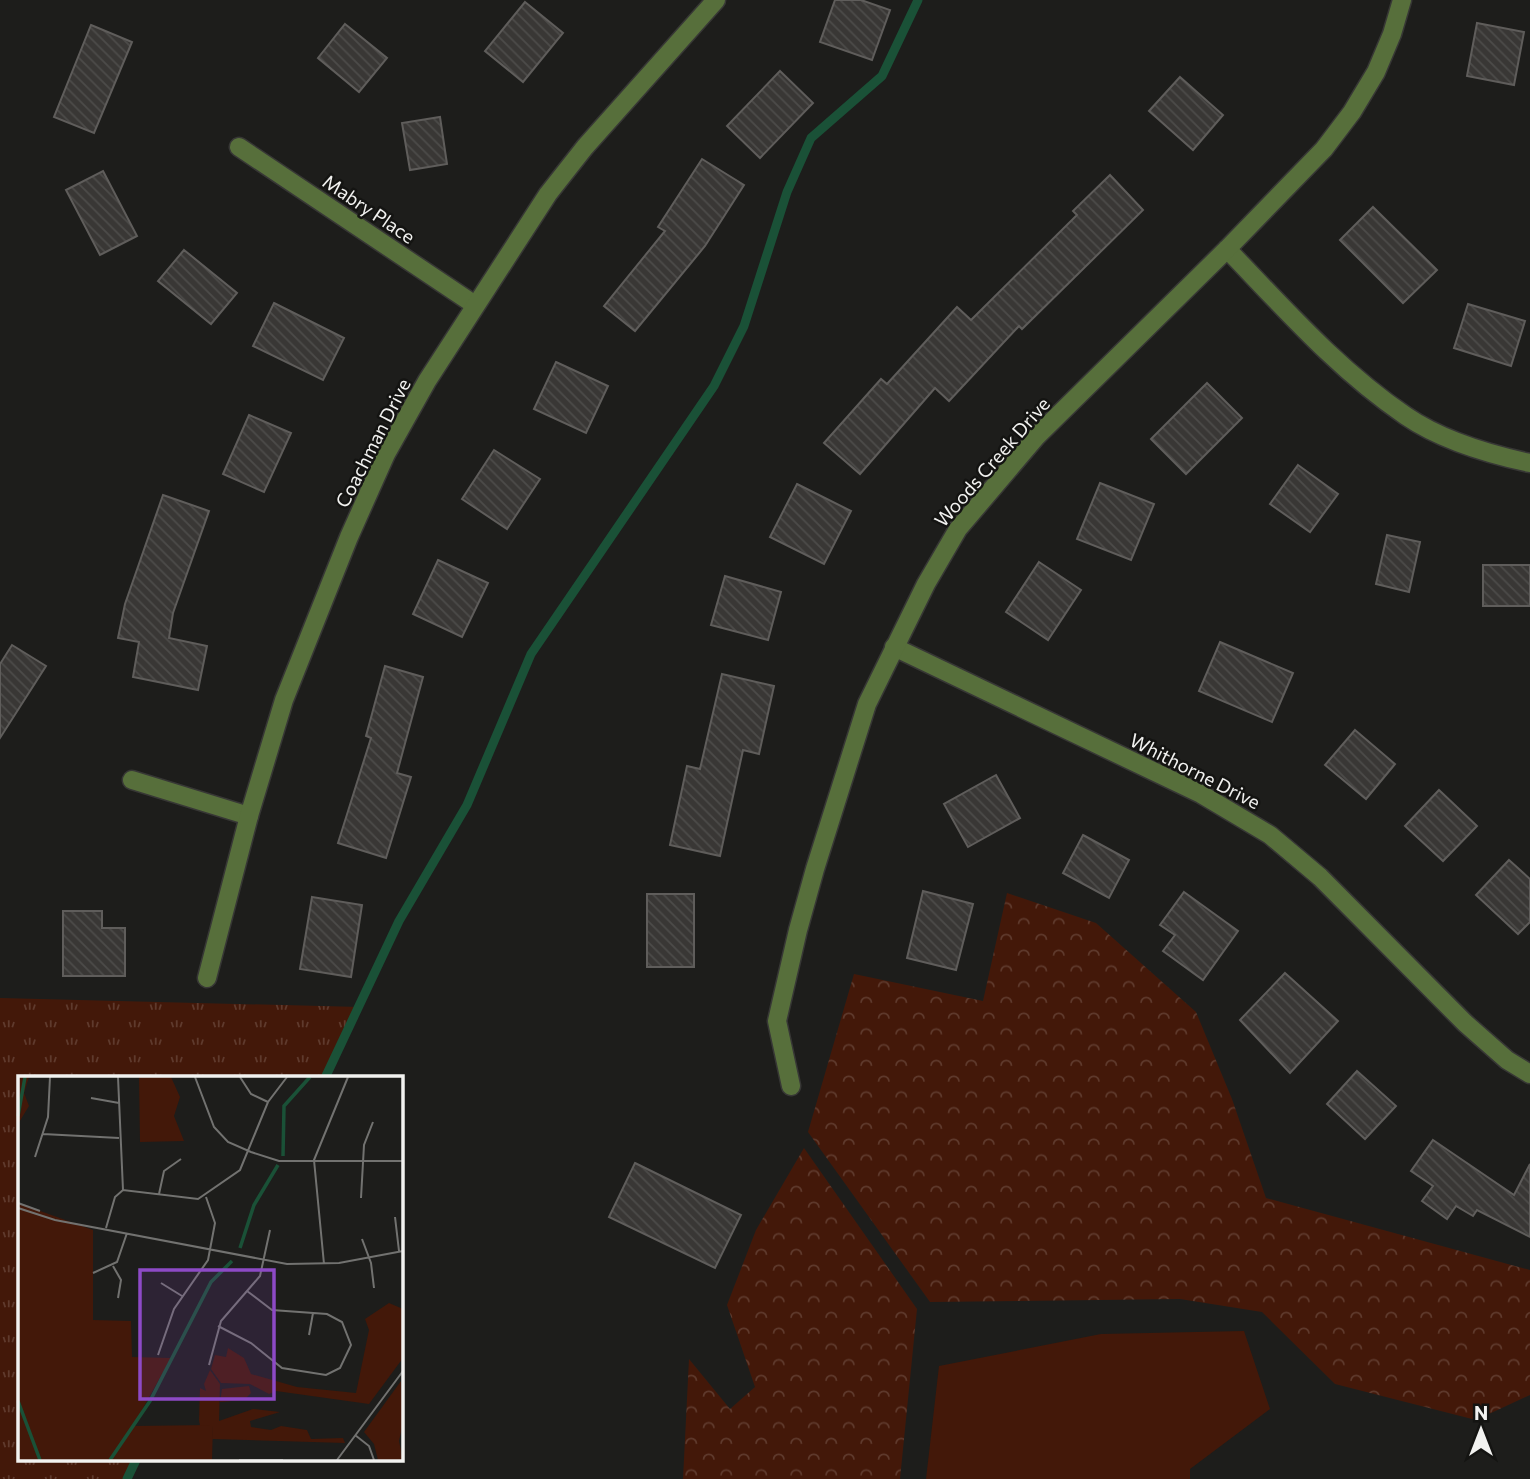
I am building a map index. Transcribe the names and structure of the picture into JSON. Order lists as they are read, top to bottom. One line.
{"streets":{"street":["Mabry Place","Coachman Drive","Woods Creek Drive","Whithorne Drive"]},"crossings":[["Mabry Place","Coachman Drive"],["Woods Creek Drive","Whithorne Drive"]],"north":"top"}
